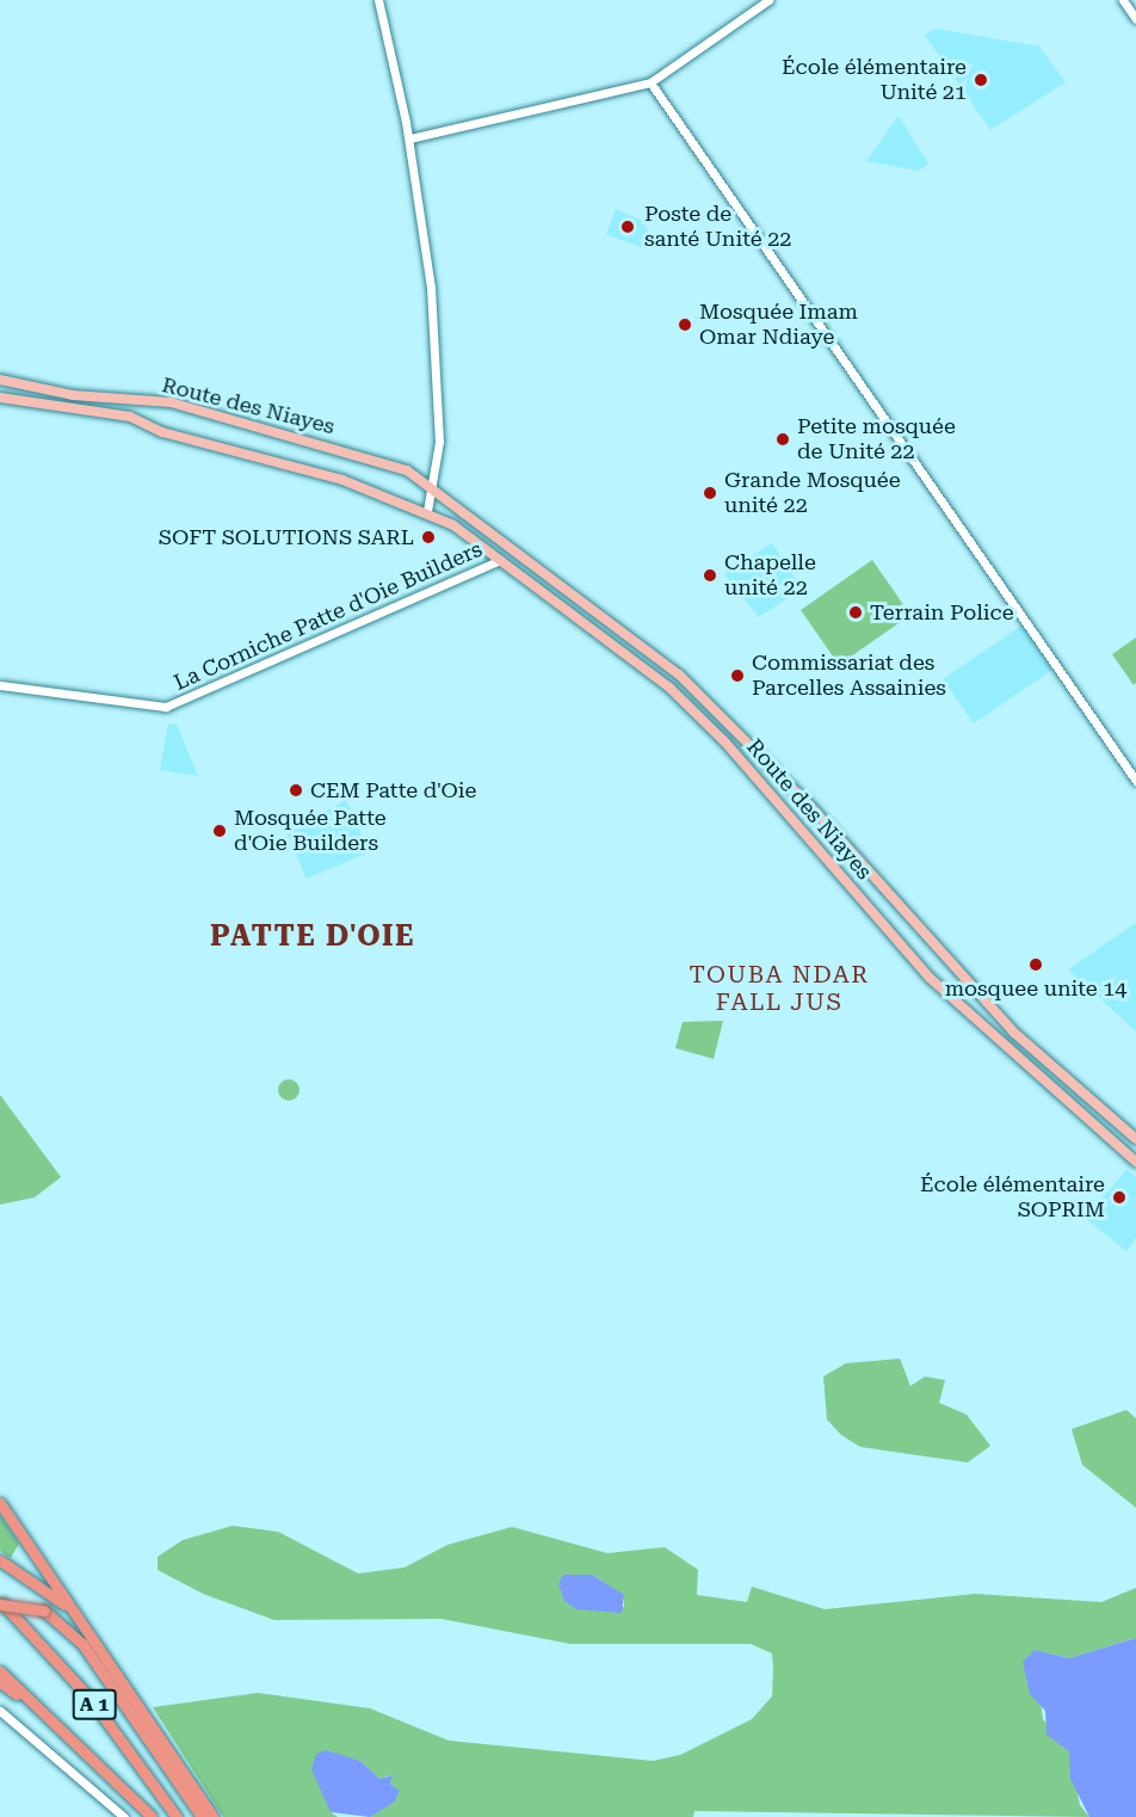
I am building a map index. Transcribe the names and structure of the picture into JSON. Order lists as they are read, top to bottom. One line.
{"streets":{"highway":["A 1"],"main road":["Route des Niayes"],"street":["La Corniche Patte d'Oie Builders"]},"crossings":[["Route des Niayes","La Corniche Patte d'Oie Builders"]],"districts":["PATTE D'OIE","TOUBA NDAR FALL JUS"],"places":["École élémentaire Unité 21","Poste de santé Unité 22","Mosquée Imam Omar Ndiaye","Petite mosquée de Unité 22","Grande Mosquée unité 22","SOFT SOLUTIONS SARL","Chapelle unité 22","Terrain Police","Commissariat des Parcelles Assainies","CEM Patte d'Oie","Mosquée Patte d'Oie Builders","mosquee unite 14","École élémentaire SOPRIM"]}
